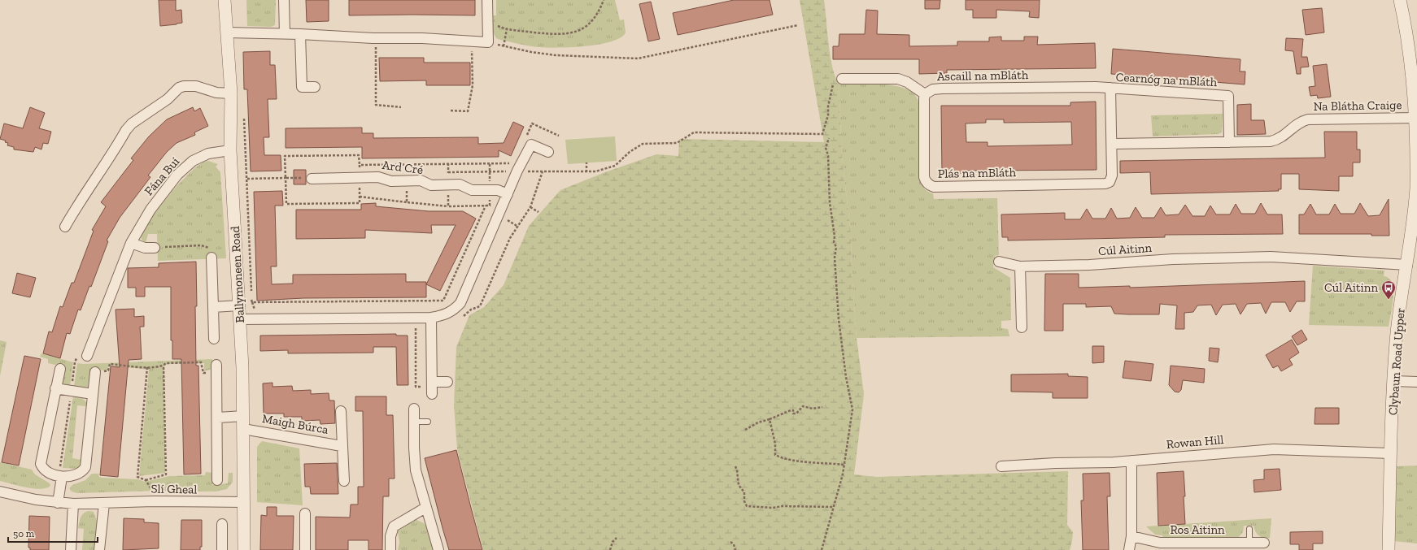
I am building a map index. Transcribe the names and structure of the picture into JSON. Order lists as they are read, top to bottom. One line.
{"streets":{"street":["Ascaill na mBláth","Cearnóg na mBláth","Na Blátha Craige","Ard Cré","Plás na mBláth","Fána Buí","Cúl Aitinn","Ballymoneen Road","Clybaun Road Upper","Maigh Búrca","Rowan Hill","Slí Gheal","Ros Aitinn"]},"crossings":[["Ascaill na mBláth","Cearnóg na mBláth"],["Ascaill na mBláth","Plás na mBláth"],["Cearnóg na mBláth","Na Blátha Craige"],["Cearnóg na mBláth","Plás na mBláth"],["Na Blátha Craige","Clybaun Road Upper"],["Fána Buí","Ballymoneen Road"],["Cúl Aitinn","Clybaun Road Upper"],["Ballymoneen Road","Maigh Búrca"],["Ballymoneen Road","Slí Gheal"],["Clybaun Road Upper","Rowan Hill"]],"places":{"bus stop":["Cúl Aitinn"]},"scale_bar":"50 m"}
